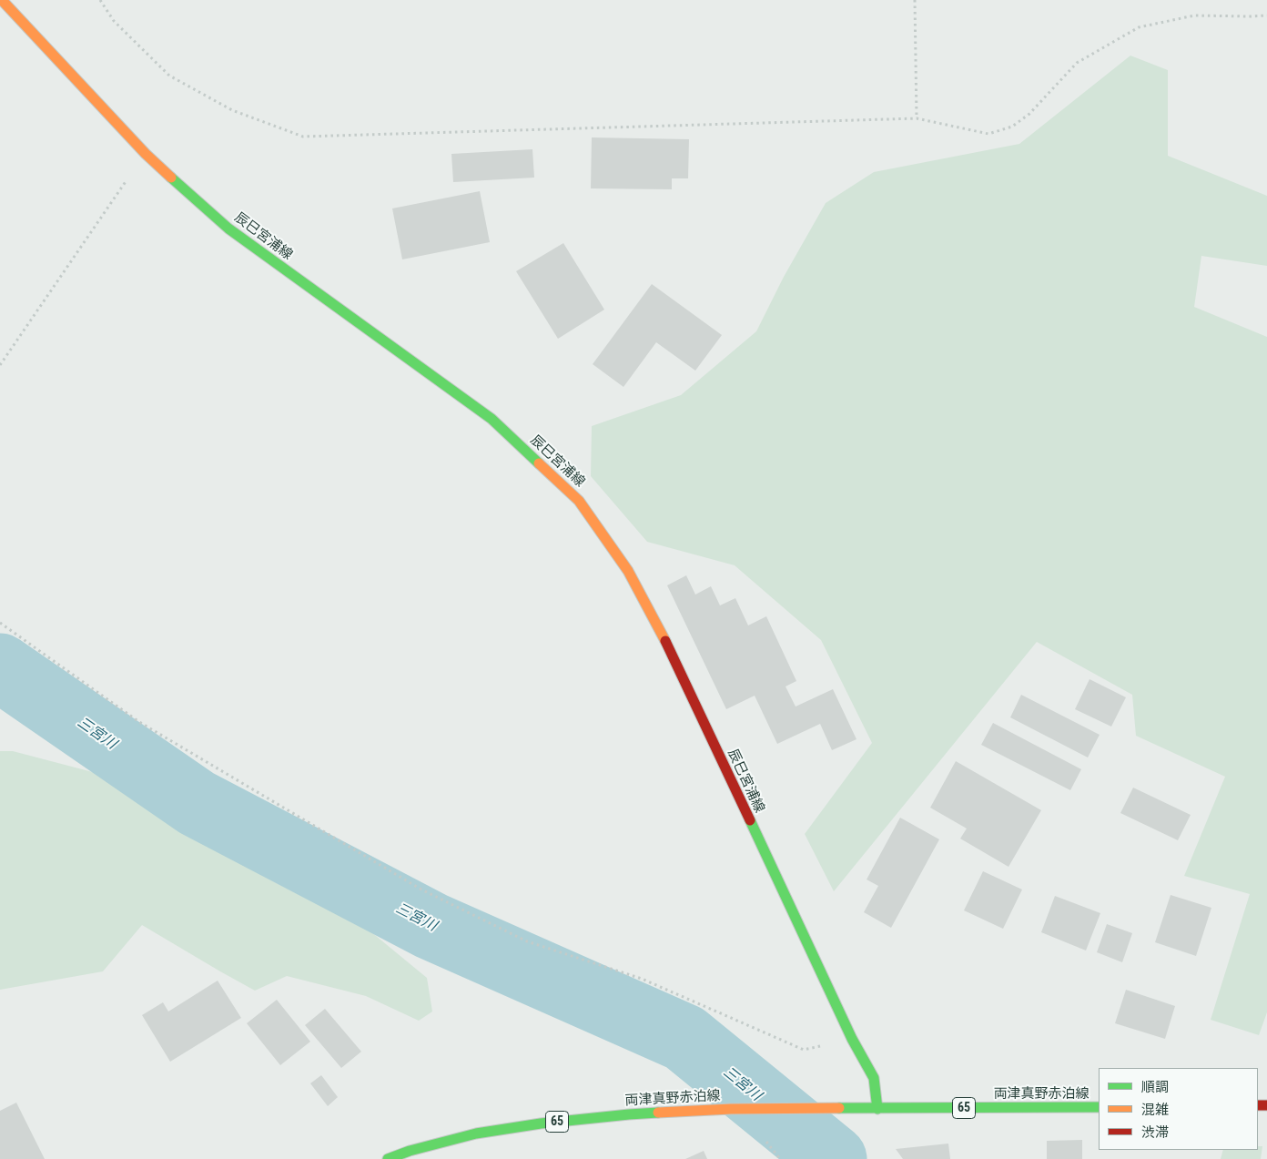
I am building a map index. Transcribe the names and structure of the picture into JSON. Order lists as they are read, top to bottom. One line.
{"streets":{"main road":["辰巳宮浦線","両津真野赤泊線","65"]},"crossings":[["辰巳宮浦線","両津真野赤泊線"]],"water":["三宮川"],"legend":["順調","混雑","渋滞"]}
